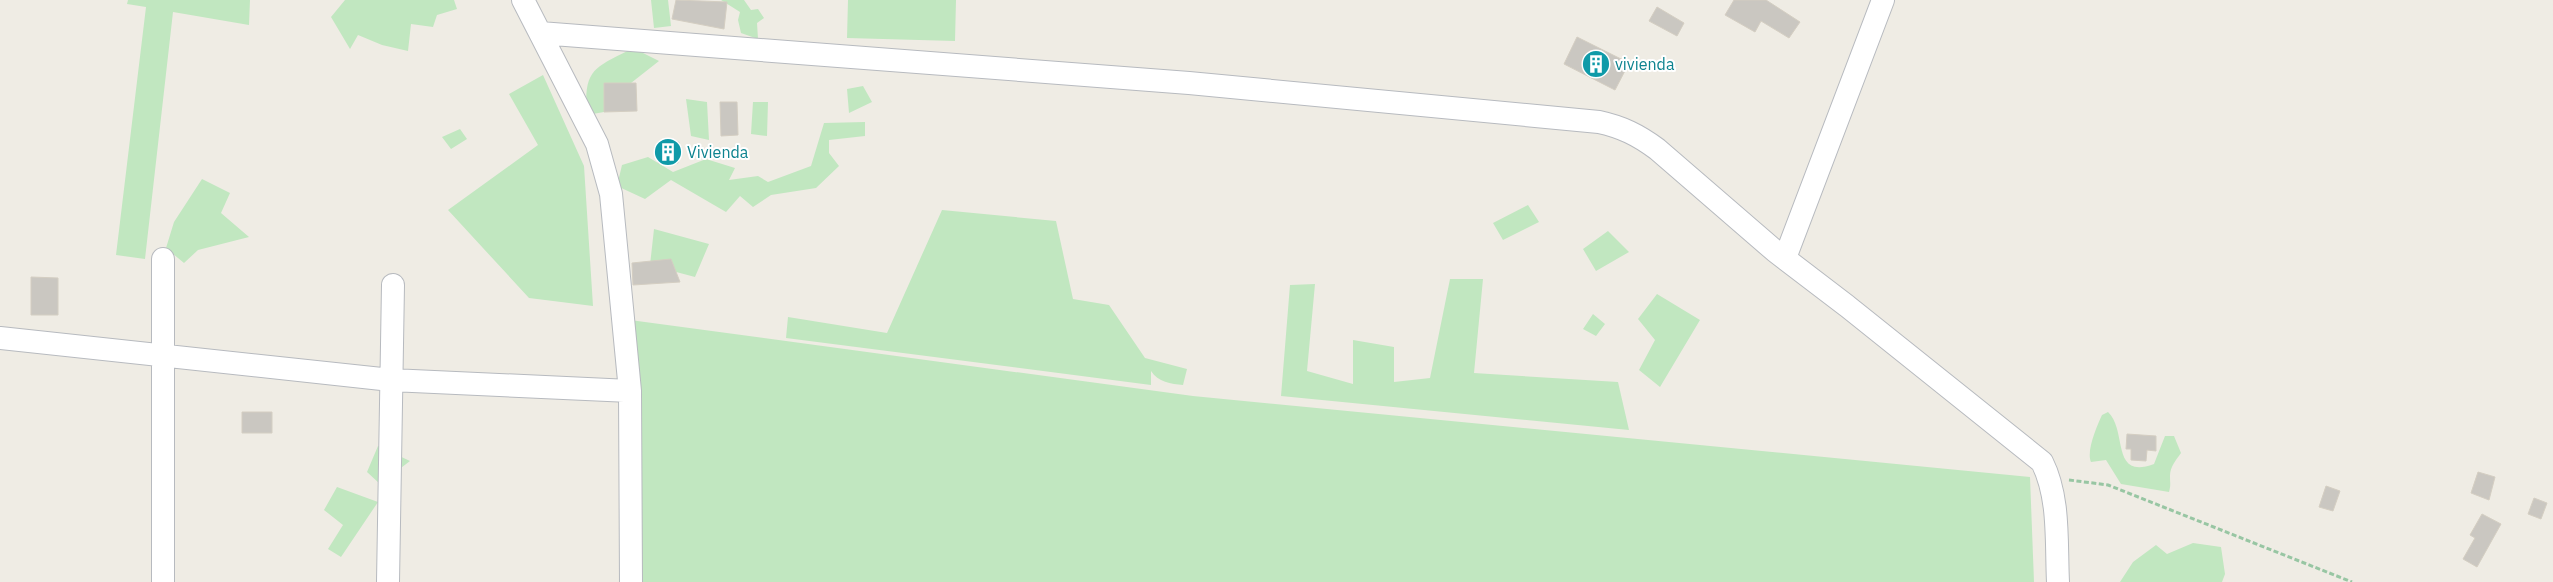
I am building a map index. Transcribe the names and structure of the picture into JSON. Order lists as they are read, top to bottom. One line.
{"places":{"building":["vivienda","Vivienda"]}}
